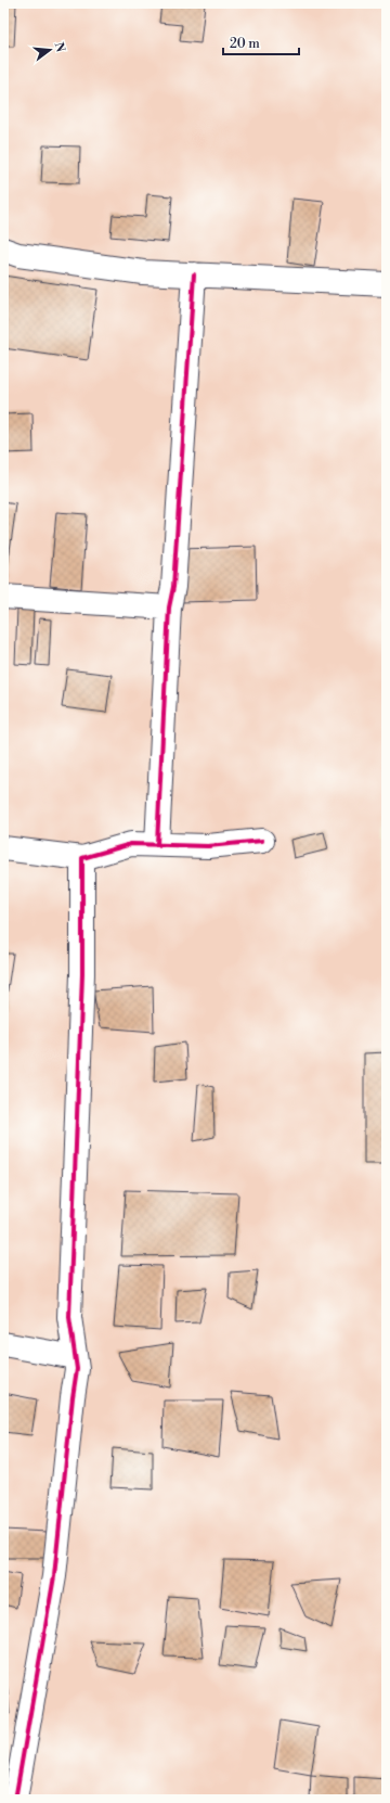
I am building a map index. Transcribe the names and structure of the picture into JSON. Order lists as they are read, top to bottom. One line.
{"scale_bar":"20 m","north":"right"}
